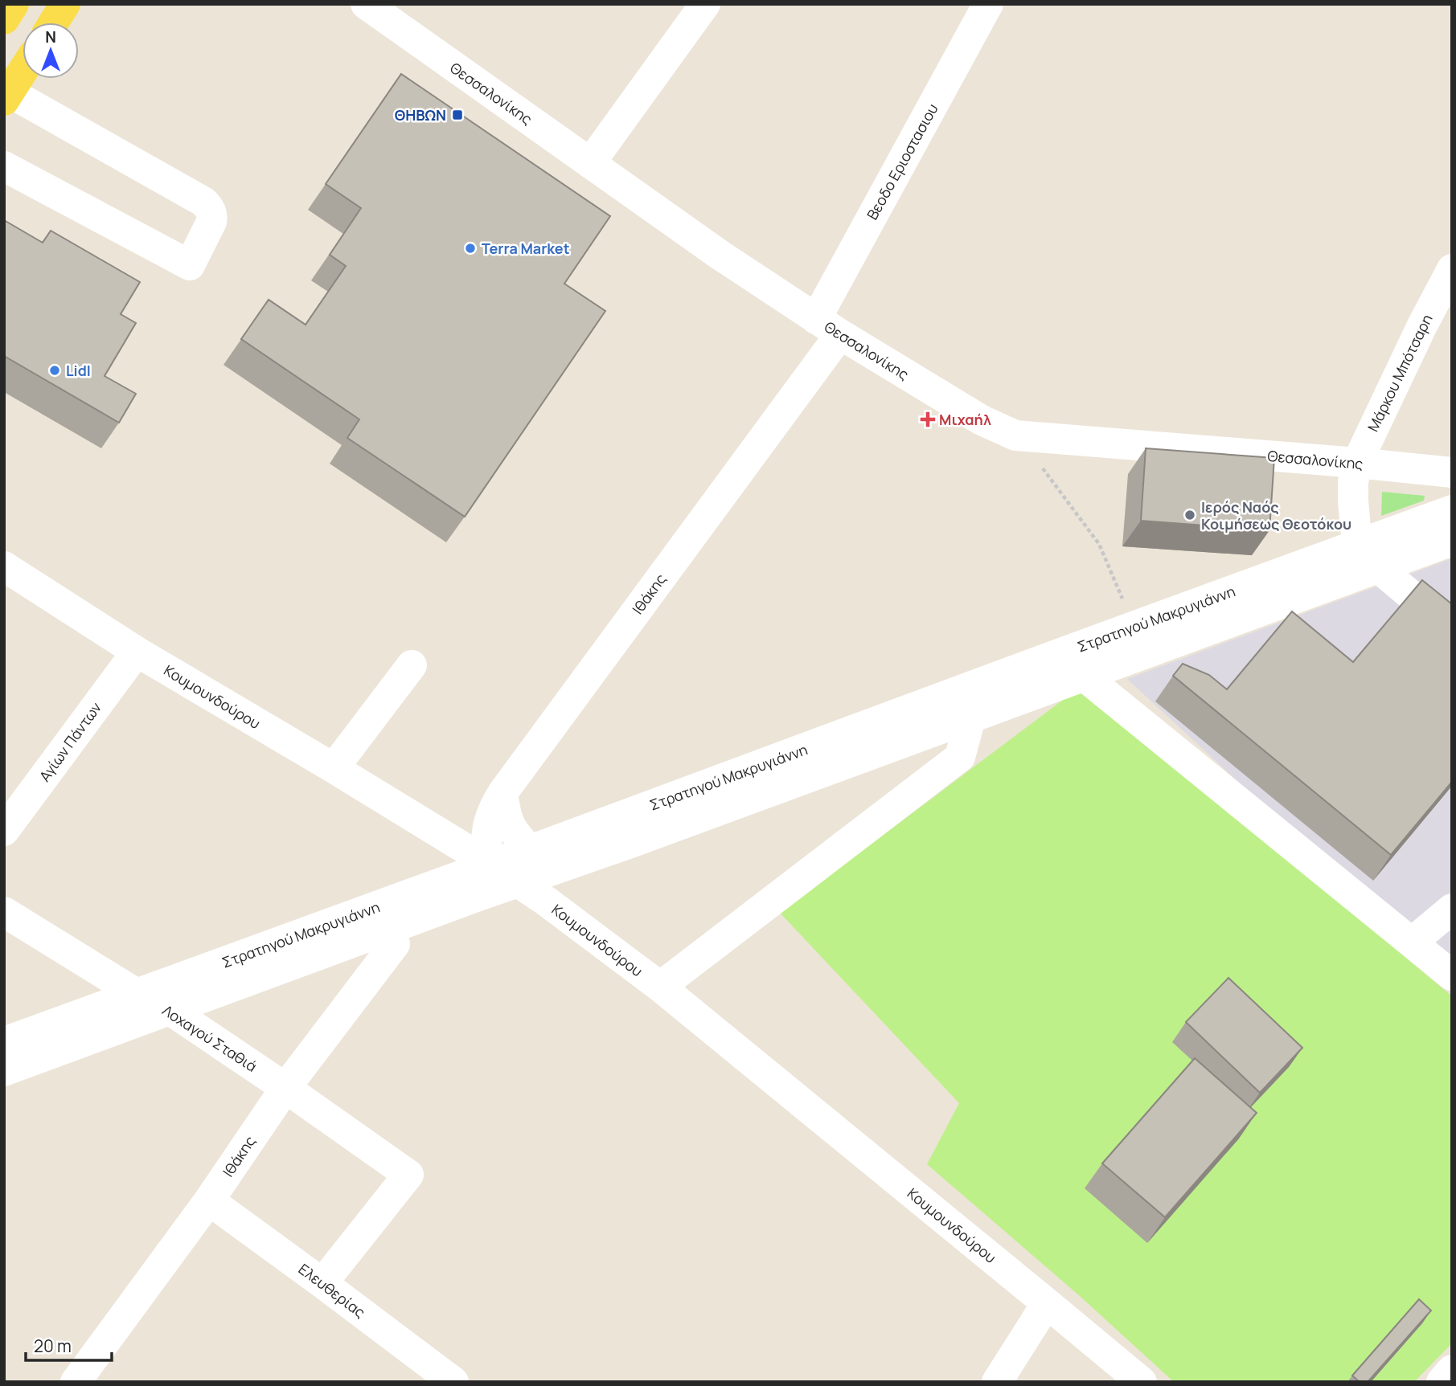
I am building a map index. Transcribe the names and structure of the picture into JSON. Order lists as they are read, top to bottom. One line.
{"streets":{"street":["Θεσσαλονίκης","Βεοδο Εριοστασιου","Μάρκου Μπότσαρη","Ιθάκης","Στρατηγού Μακρυγιάννη","Κουμουνδούρου","Αγίων Πάντων","Λοχαγού Σταθιά","Ελευθερίας"]},"crossings":[["Θεσσαλονίκης","Βεοδο Εριοστασιου"],["Θεσσαλονίκης","Μάρκου Μπότσαρη"],["Θεσσαλονίκης","Ιθάκης"],["Βεοδο Εριοστασιου","Ιθάκης"],["Μάρκου Μπότσαρη","Στρατηγού Μακρυγιάννη"],["Ιθάκης","Στρατηγού Μακρυγιάννη"],["Ιθάκης","Κουμουνδούρου"],["Ιθάκης","Λοχαγού Σταθιά"],["Ιθάκης","Ελευθερίας"],["Στρατηγού Μακρυγιάννη","Κουμουνδούρου"],["Στρατηγού Μακρυγιάννη","Λοχαγού Σταθιά"],["Κουμουνδούρου","Αγίων Πάντων"],["Λοχαγού Σταθιά","Ελευθερίας"]],"places":{"transit":["ΘΗΒΩΝ"],"other":["Terra Market","Lidl","Ιερός Ναός Κοιμήσεως Θεοτόκου"],"health":["Μιχαήλ"]},"scale_bar":"20 m","north":"top"}
